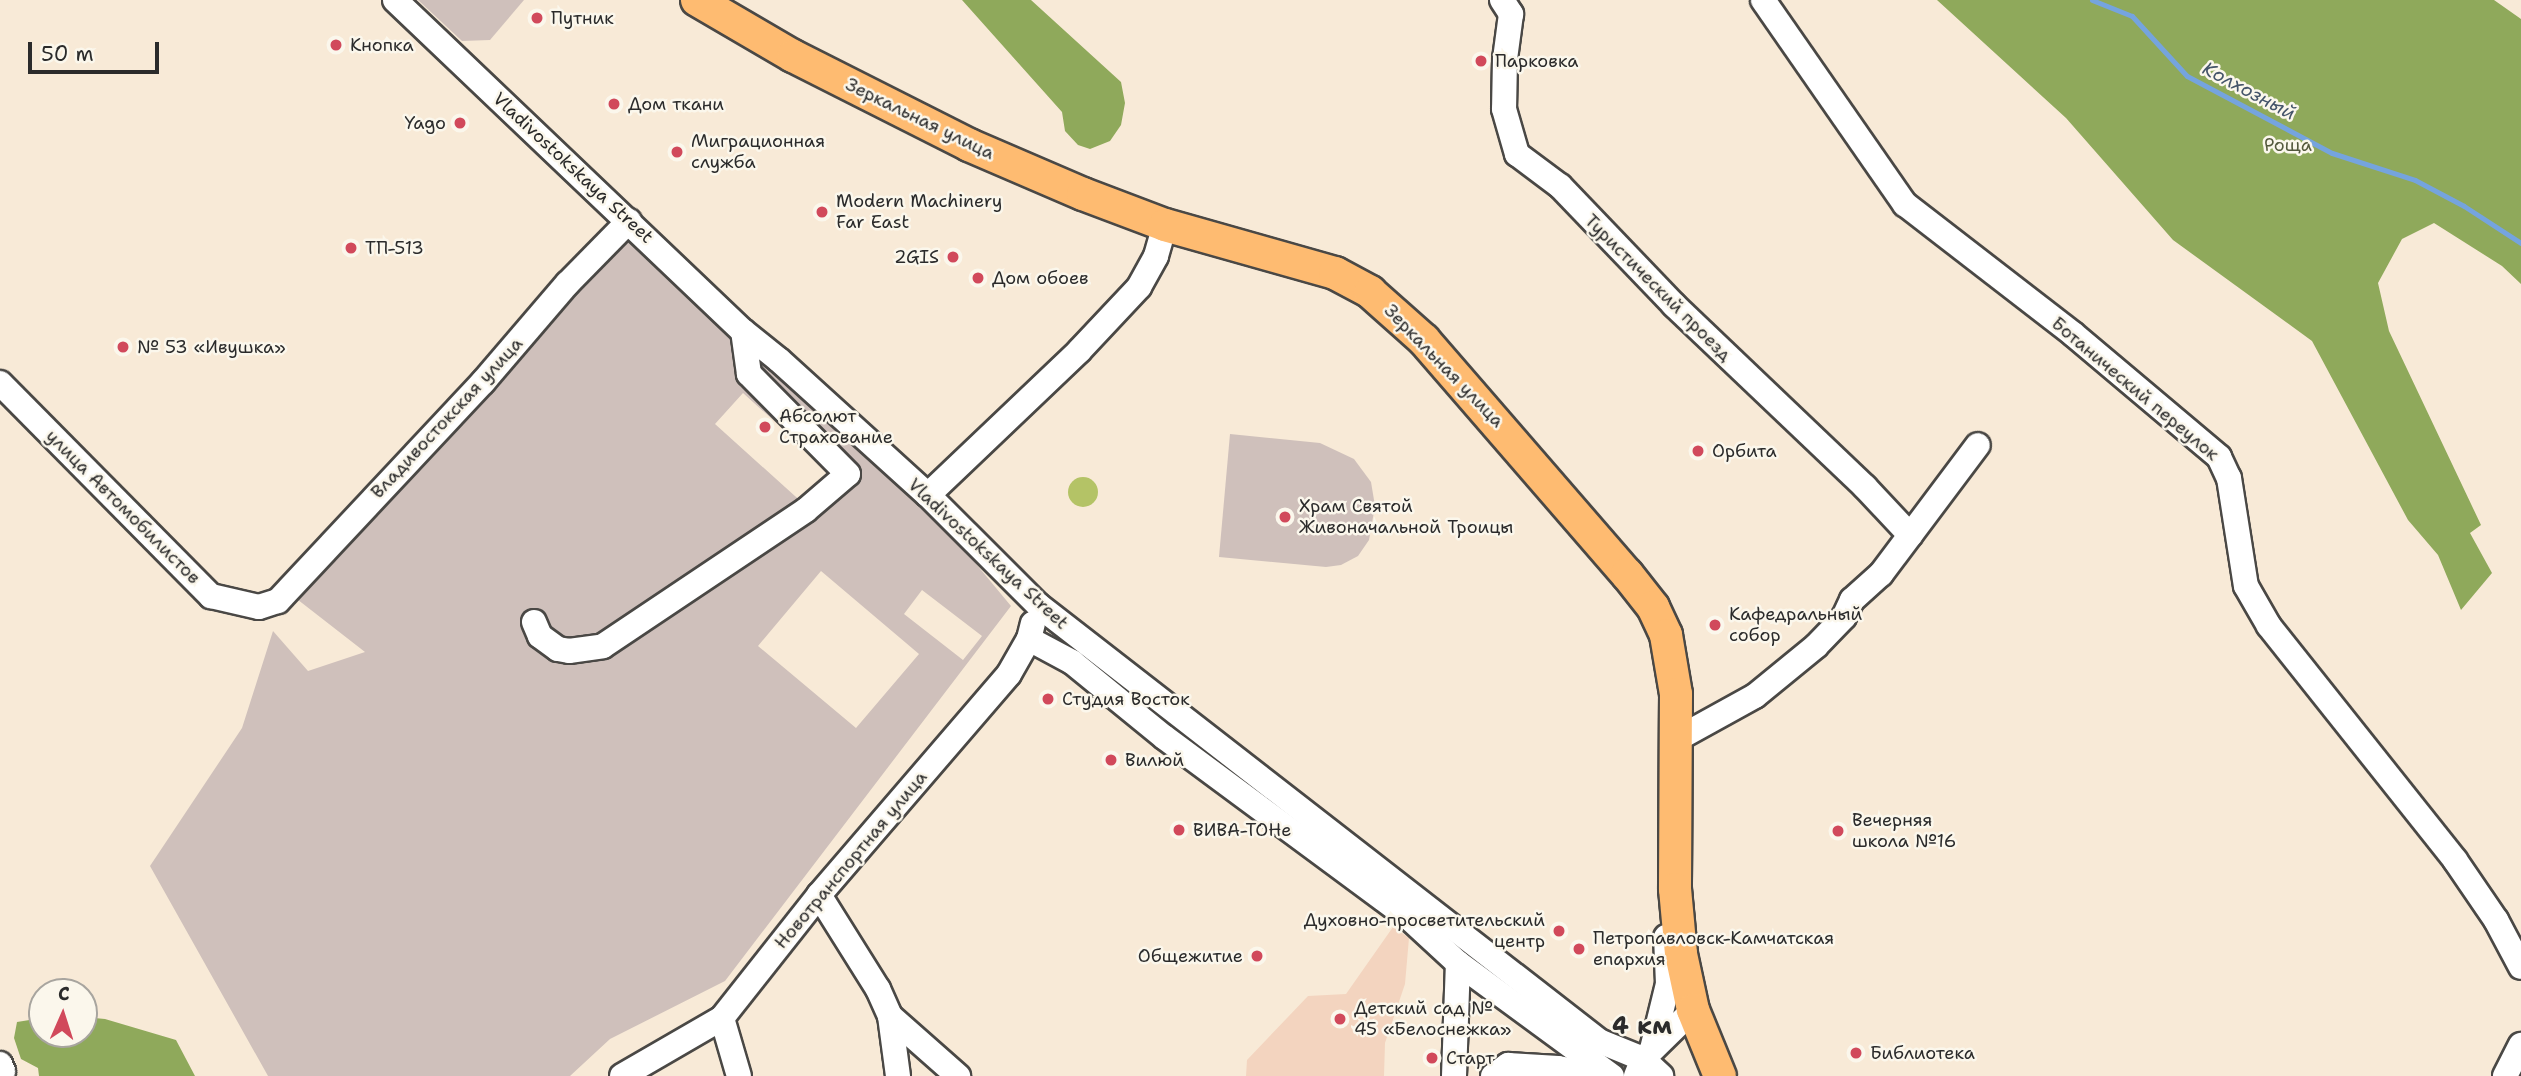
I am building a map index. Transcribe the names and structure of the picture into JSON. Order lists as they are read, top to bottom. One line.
{"streets":{"main road":["Зеркальная улица"],"street":["Vladivostokskaya Street","Туристический проезд","Ботанический переулок","Владивостокская улица","улица Автомобилистов","Новотранспортная улица"]},"crossings":[["Vladivostokskaya Street","Владивостокская улица"],["Vladivostokskaya Street","Новотранспортная улица"],["Владивостокская улица","улица Автомобилистов"]],"districts":["4 км"],"water":["Колхозный"],"parks":["Роща"],"places":["Путник","Кнопка","Парковка","Дом ткани","Yago","Миграционная служба","Modern Machinery Far East","ТП-513","2GIS","Дом обоев","№ 53 «Ивушка»","Абсолют Страхование","Орбита","Храм Святой Живоначальной Троицы","Кафедральный собор","Студия Восток","Вилюй","ВИВА-ТОНе","Вечерняя школа №16","Духовно-просветительский центр","Петропавловск-Камчатская епархия","Общежитие","Детский сад № 45 «Белоснежка»","Библиотека","Старт"],"scale_bar":"50 m","north":"top"}
